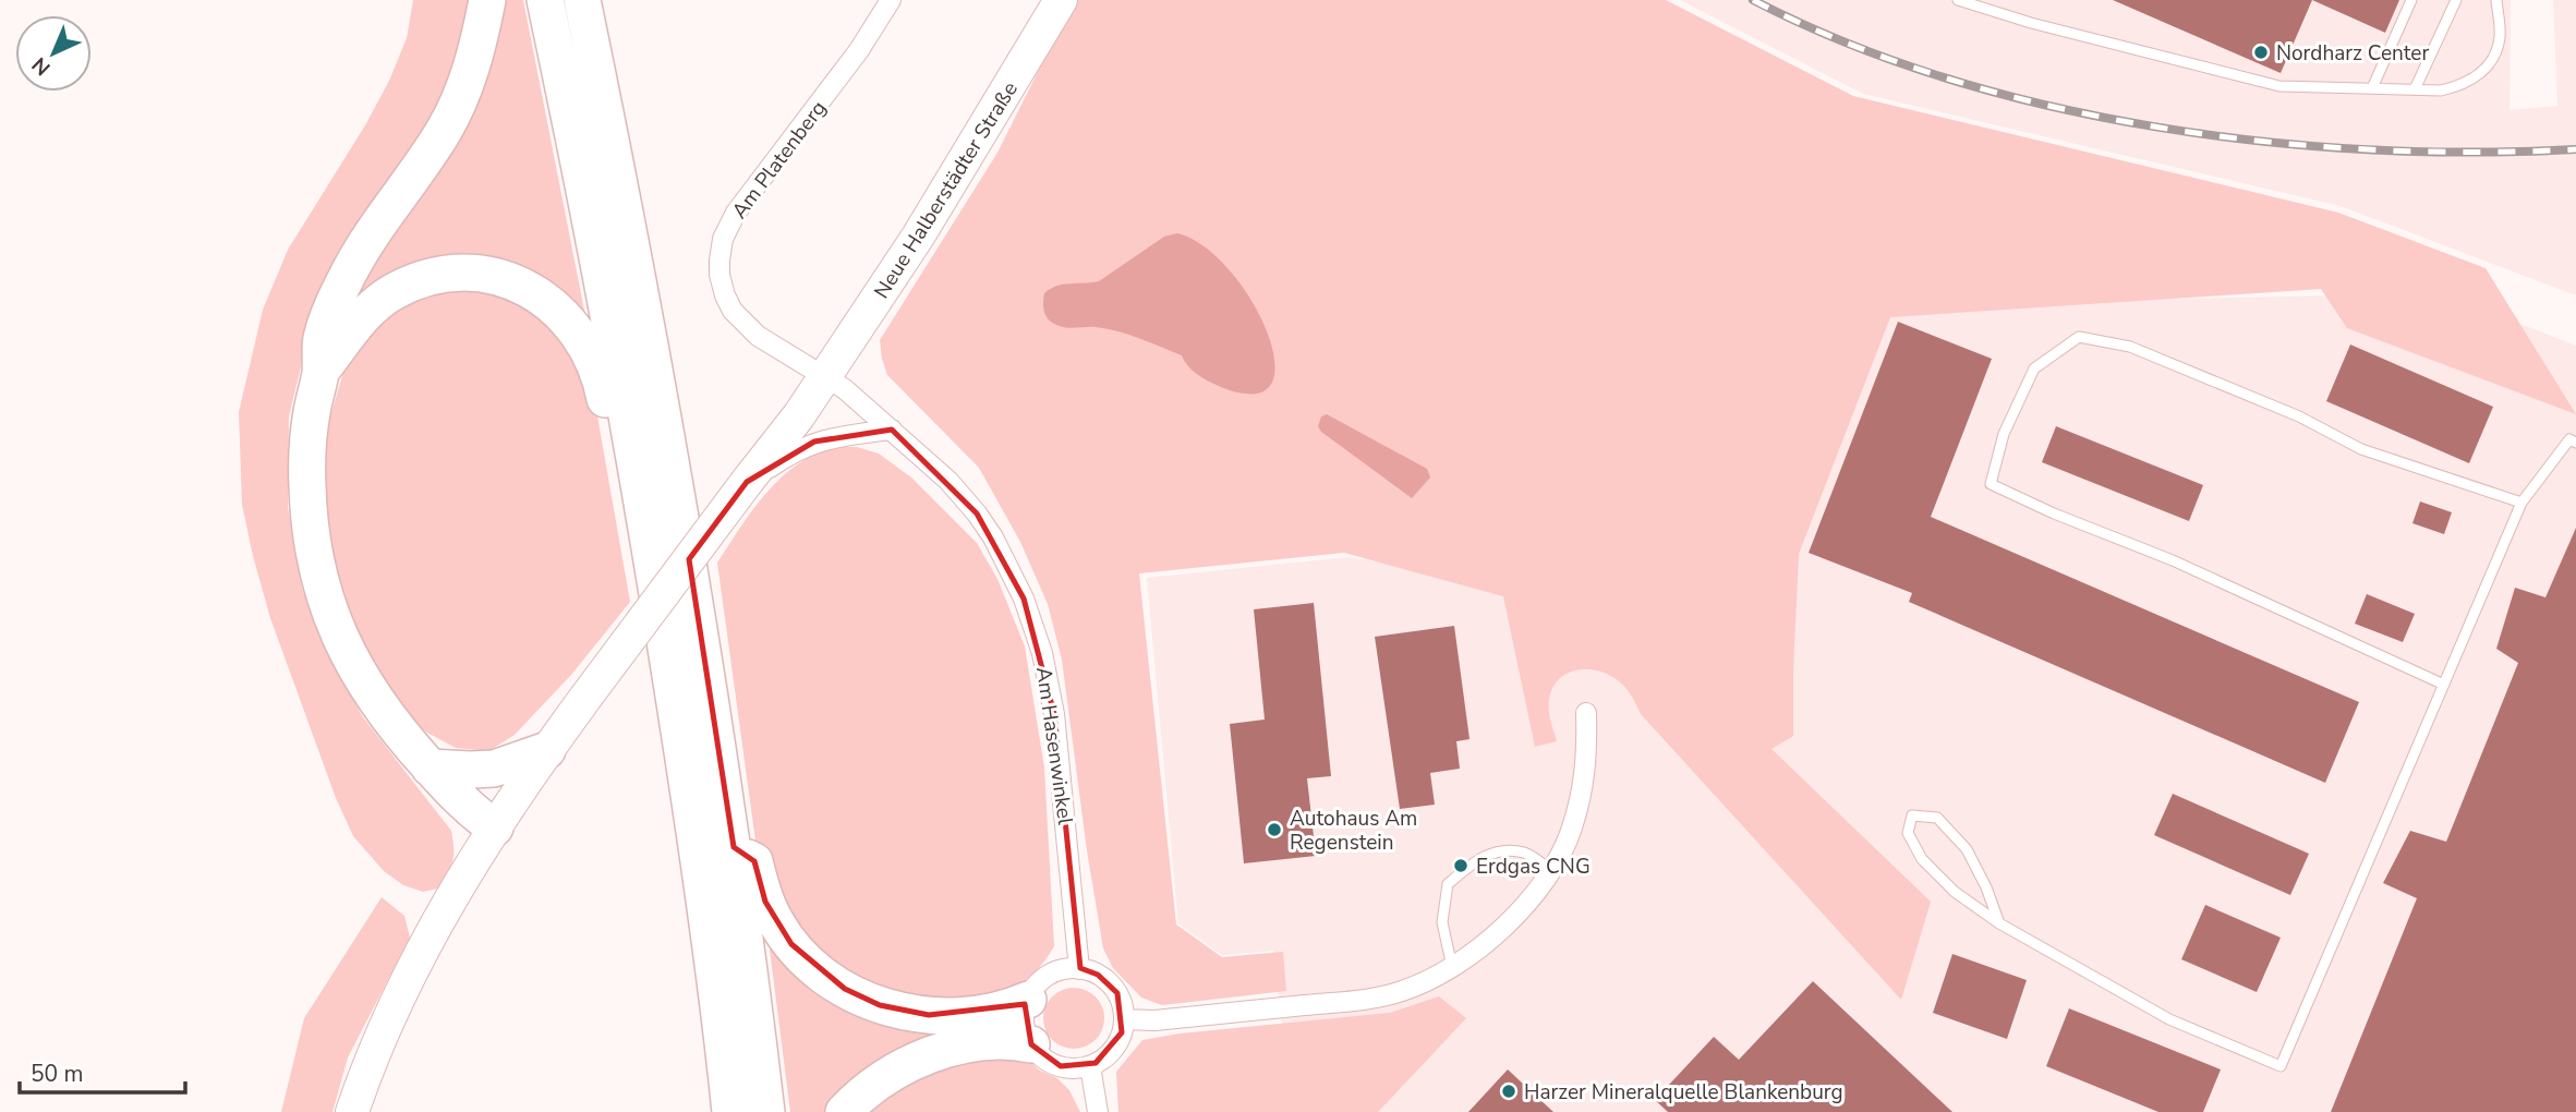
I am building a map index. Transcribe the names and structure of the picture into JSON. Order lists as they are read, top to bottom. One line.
{"streets":{"main road":["Neue Halberstädter Straße"],"street":["Am Platenberg","Am Hasenwinkel"]},"crossings":[["Am Platenberg","Neue Halberstädter Straße"],["Am Platenberg","Am Hasenwinkel"],["Neue Halberstädter Straße","Am Hasenwinkel"]],"places":["Nordharz Center","Autohaus Am Regenstein","Erdgas CNG","Harzer Mineralquelle Blankenburg"],"scale_bar":"50 m","north":"bottom left"}
